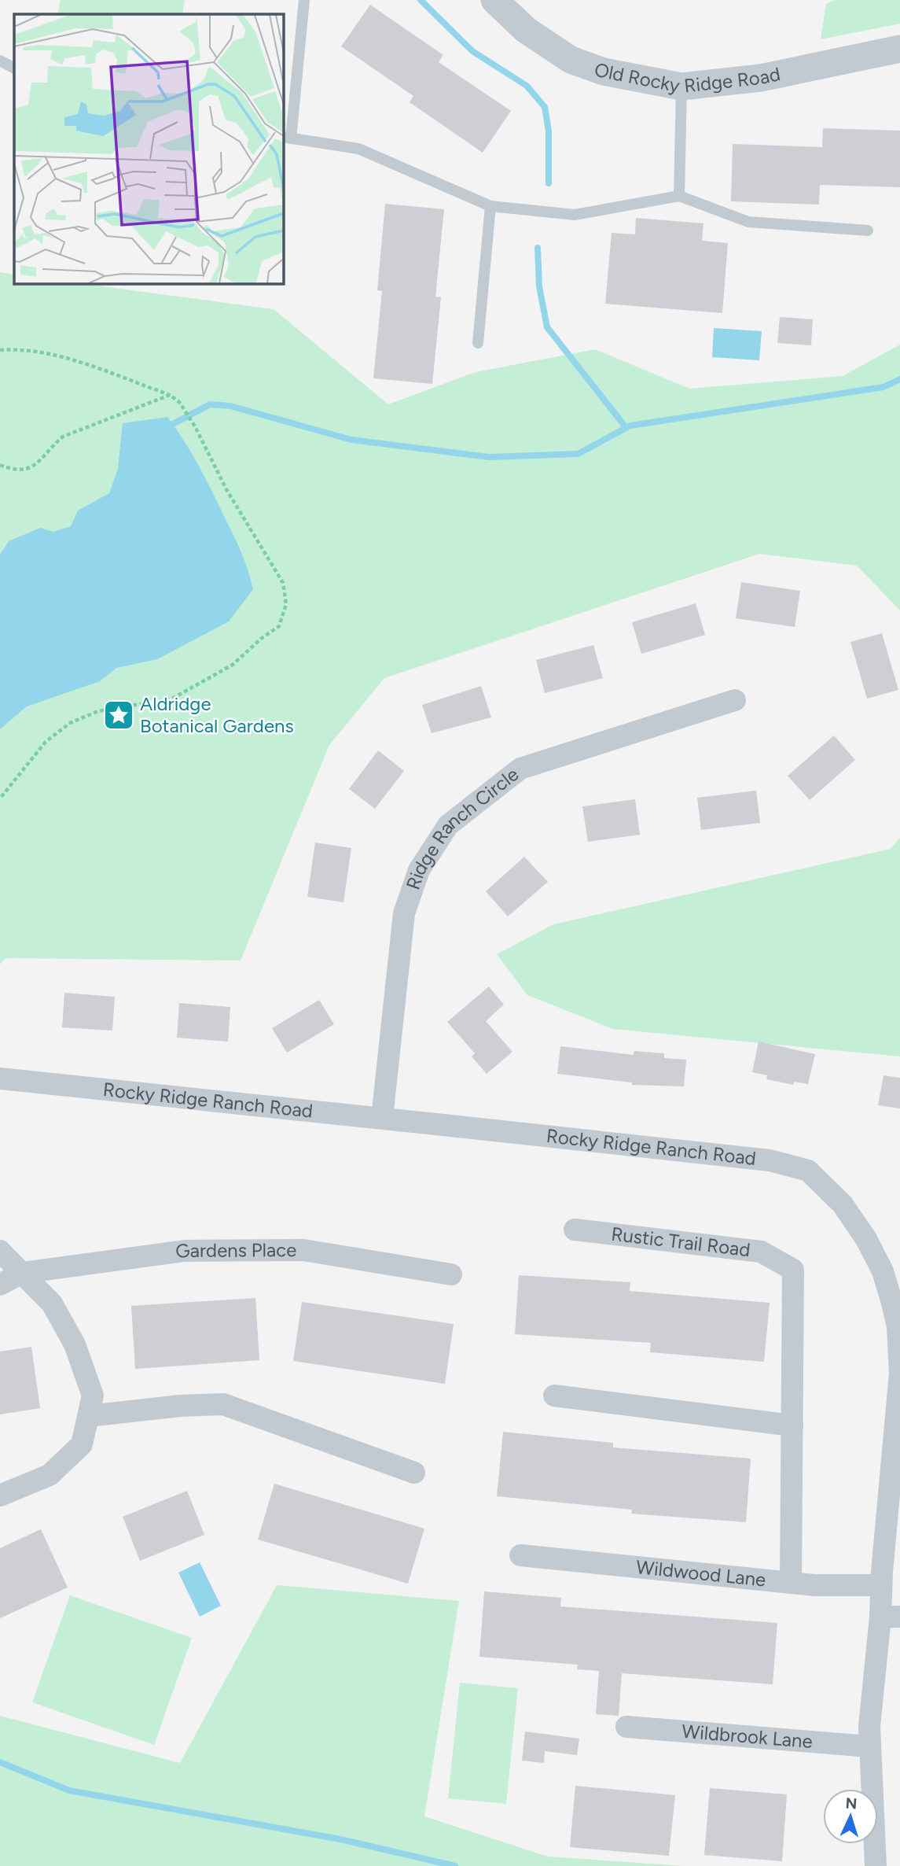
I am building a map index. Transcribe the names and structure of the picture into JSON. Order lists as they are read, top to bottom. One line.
{"streets":{"street":["Old Rocky Ridge Road","Ridge Ranch Circle","Rocky Ridge Ranch Road","Rustic Trail Road","Gardens Place","Wildwood Lane","Wildbrook Lane"]},"crossings":[["Ridge Ranch Circle","Rocky Ridge Ranch Road"],["Rocky Ridge Ranch Road","Wildwood Lane"],["Rocky Ridge Ranch Road","Wildbrook Lane"],["Rustic Trail Road","Wildwood Lane"]],"places":{"place":["Aldridge Botanical Gardens"]},"north":"top"}
